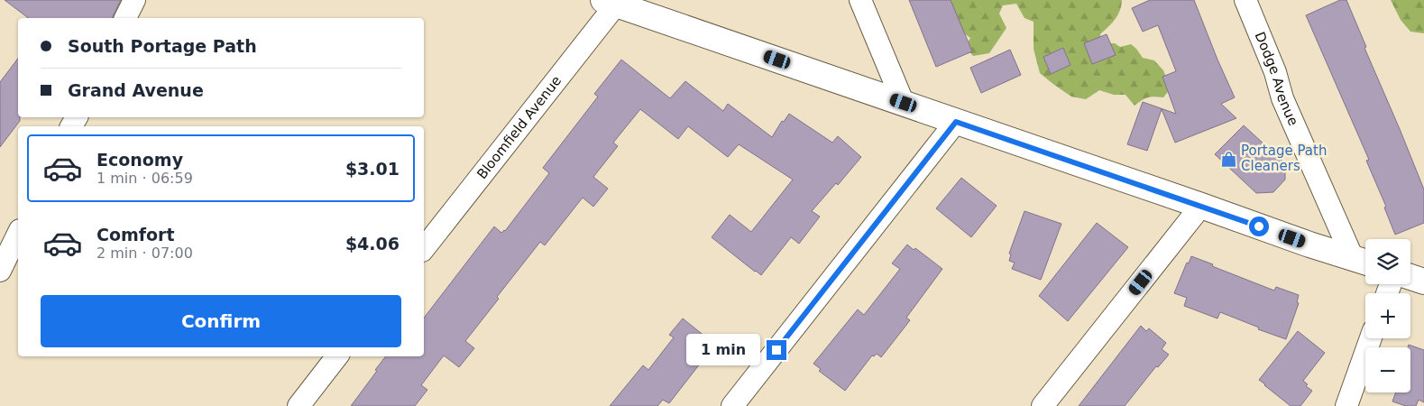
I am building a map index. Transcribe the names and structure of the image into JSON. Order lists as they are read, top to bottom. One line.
{"streets":{"street":["Dodge Avenue","Bloomfield Avenue"]},"places":{"shop":["Portage Path Cleaners"]},"page":{"banner":["South Portage Path","Grand Avenue"],"list":[{"name":"Economy","note":"1 min · 06:59","value":"$3.01"},{"name":"Comfort","note":"2 min · 07:00","value":"$4.06"}],"map_buttons":["+","−"],"buttons":"Confirm","bubble":"1 min"}}
